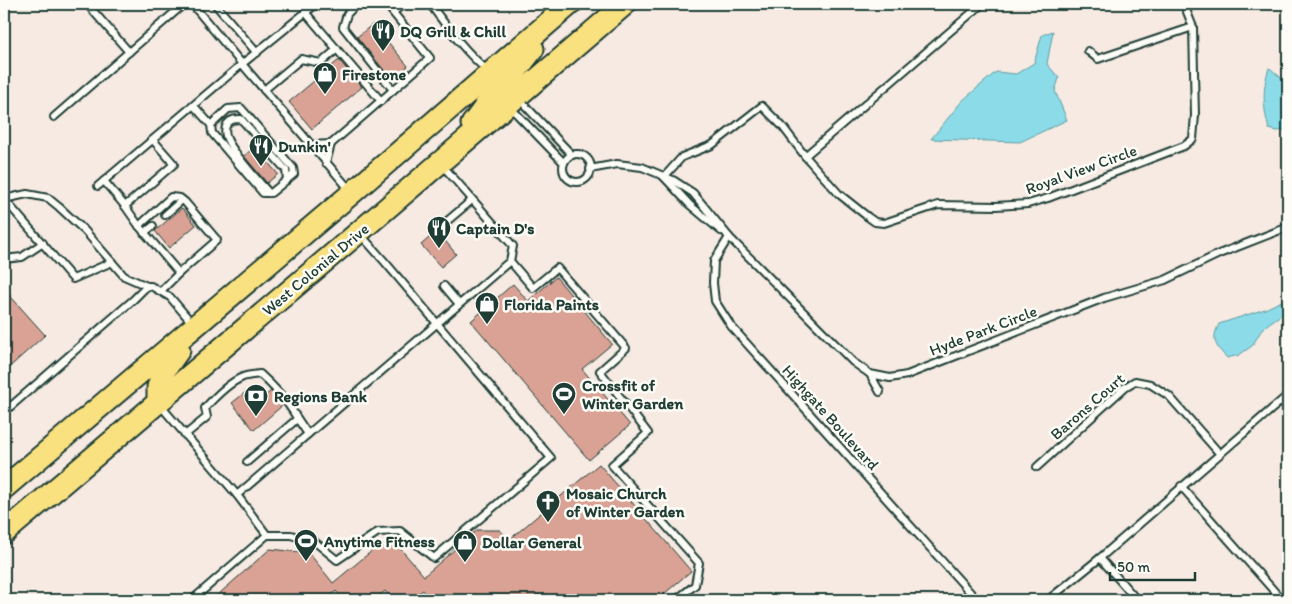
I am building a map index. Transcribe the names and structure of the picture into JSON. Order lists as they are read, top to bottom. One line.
{"streets":{"highway":["West Colonial Drive"],"lane":["Royal View Circle","Hyde Park Circle","Barons Court","Highgate Boulevard"]},"crossings":[["Royal View Circle","Hyde Park Circle"],["Hyde Park Circle","Highgate Boulevard"]],"places":{"restaurant":["DQ Grill & Chill","Dunkin'","Captain D's"],"shop":["Firestone","Florida Paints","Dollar General"],"sports":["Crossfit of Winter Garden","Anytime Fitness"],"bank":["Regions Bank"],"church":["Mosaic Church of Winter Garden"]},"scale_bar":"50 m"}
